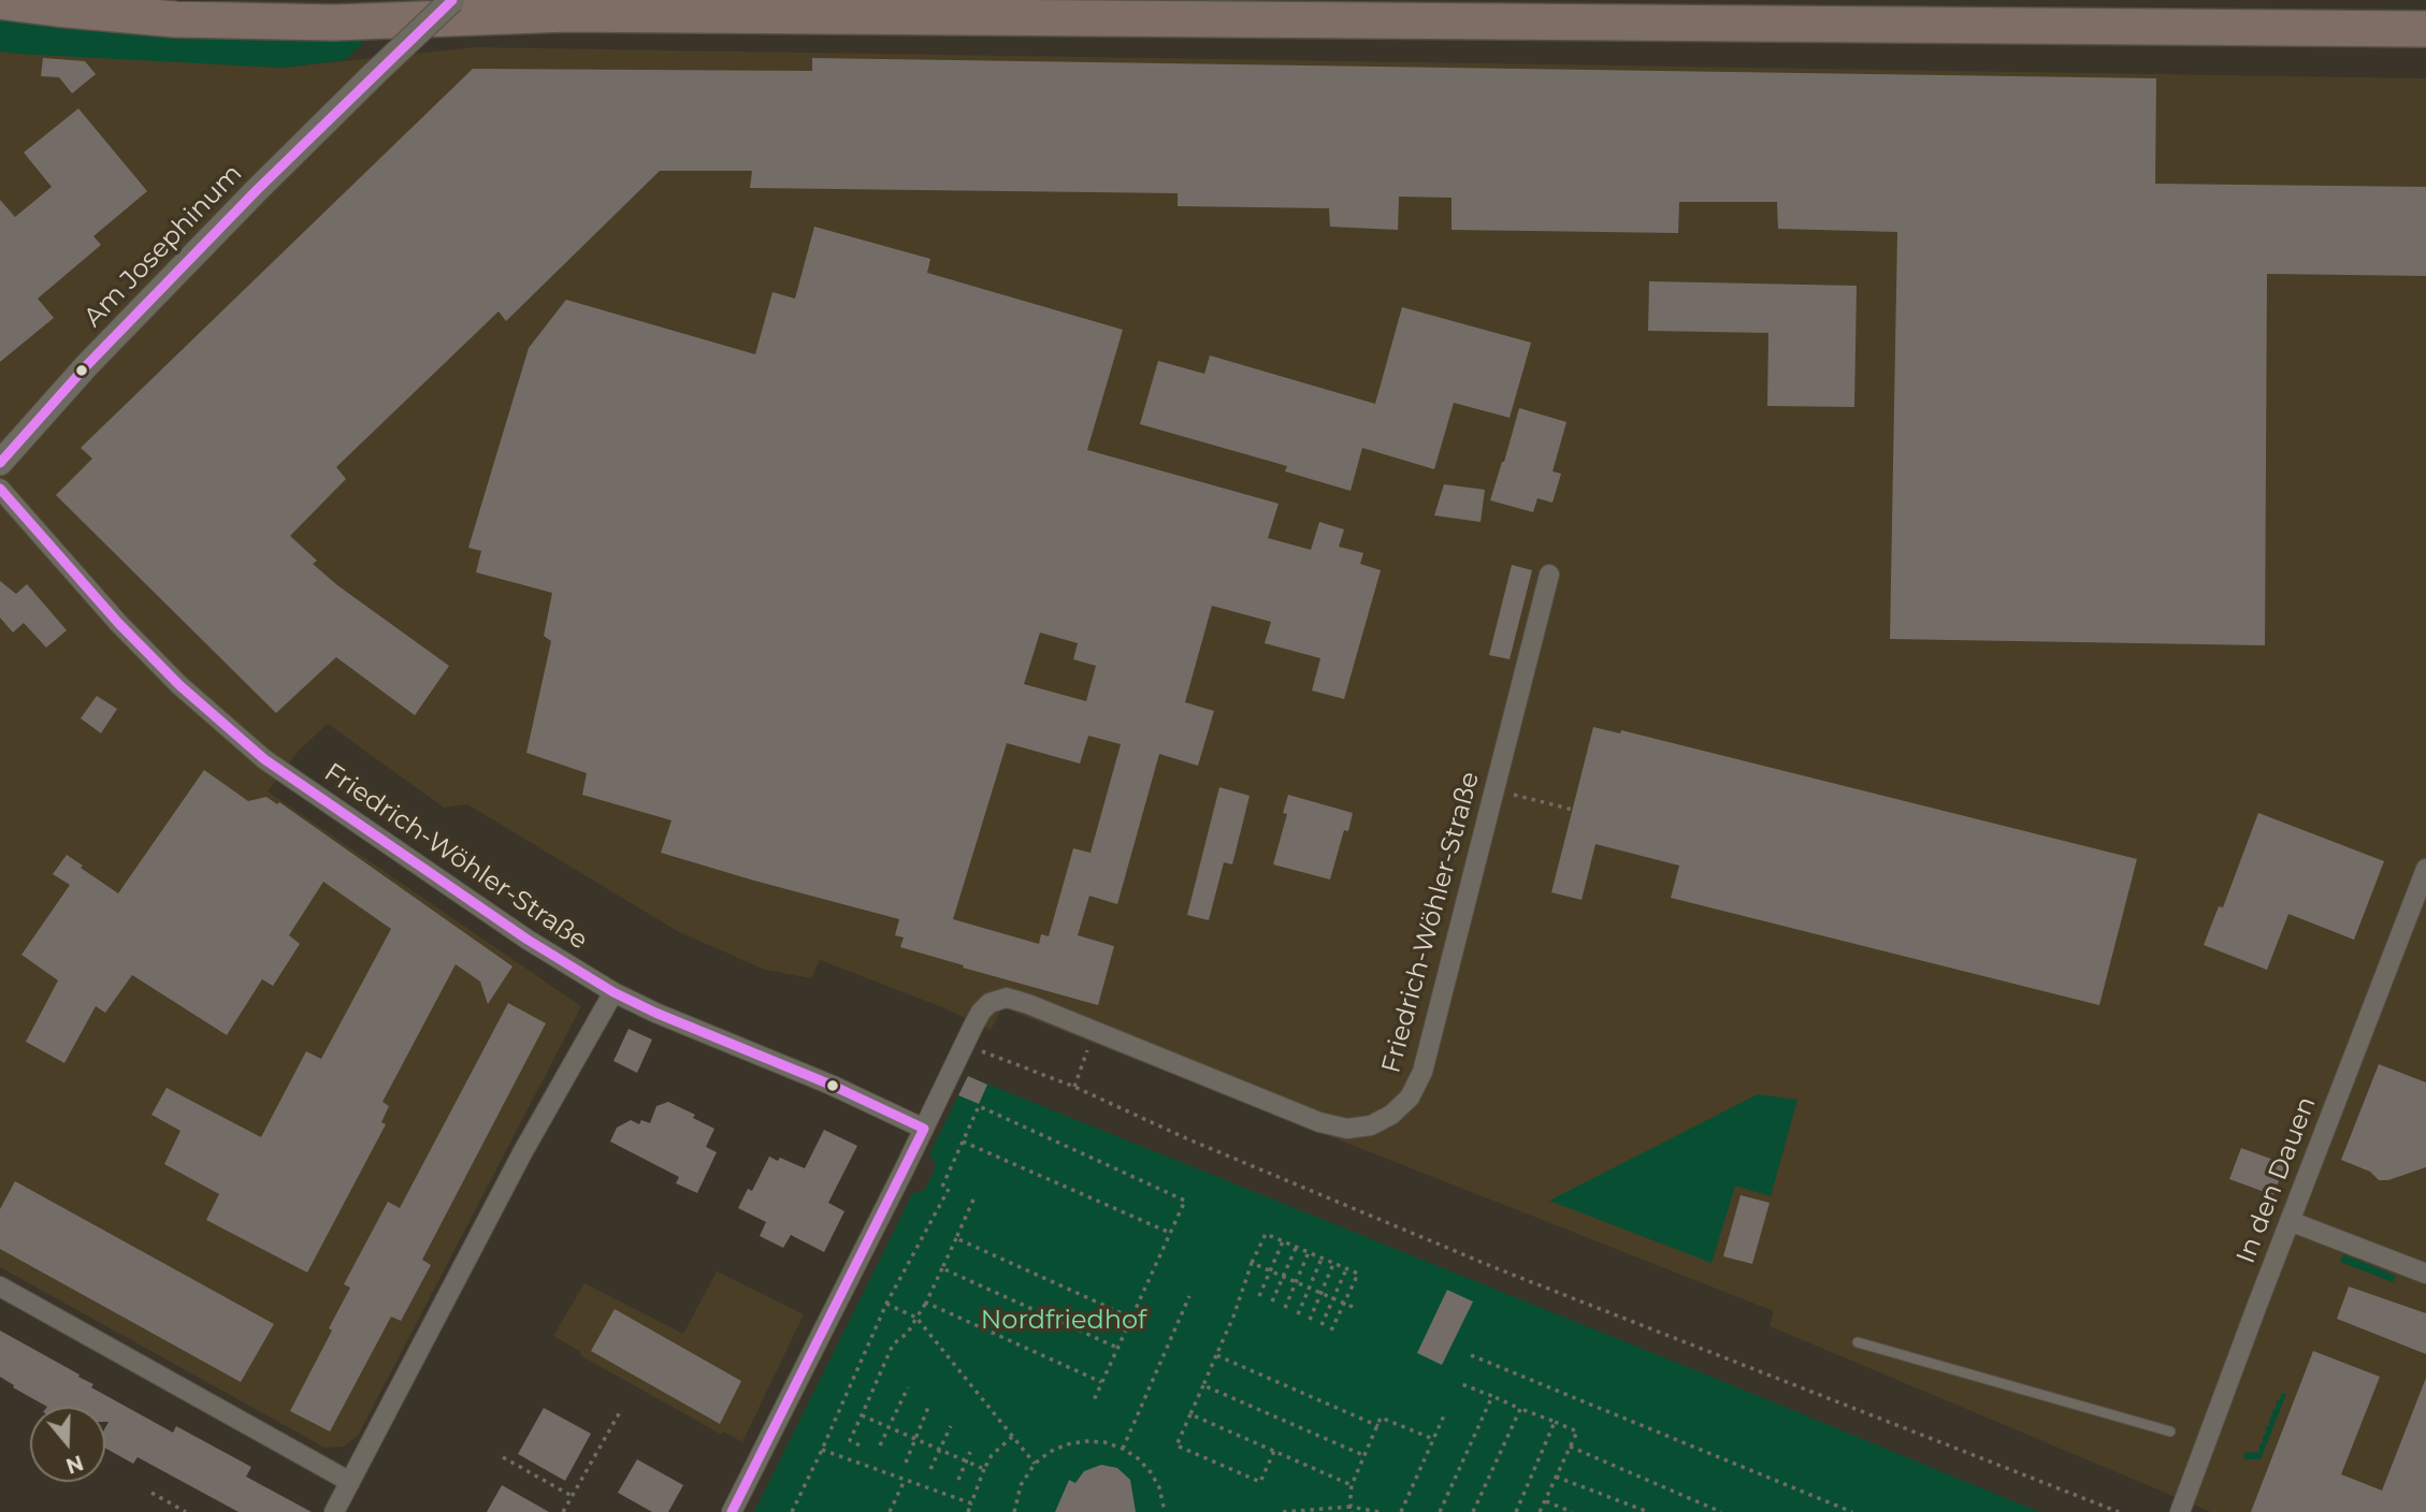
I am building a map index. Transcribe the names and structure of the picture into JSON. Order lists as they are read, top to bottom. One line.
{"streets":{"street":["Am Josephinum","Friedrich-Wöhler-Straße","In den Dauen"]},"parks":["Nordfriedhof"],"north":"bottom"}
